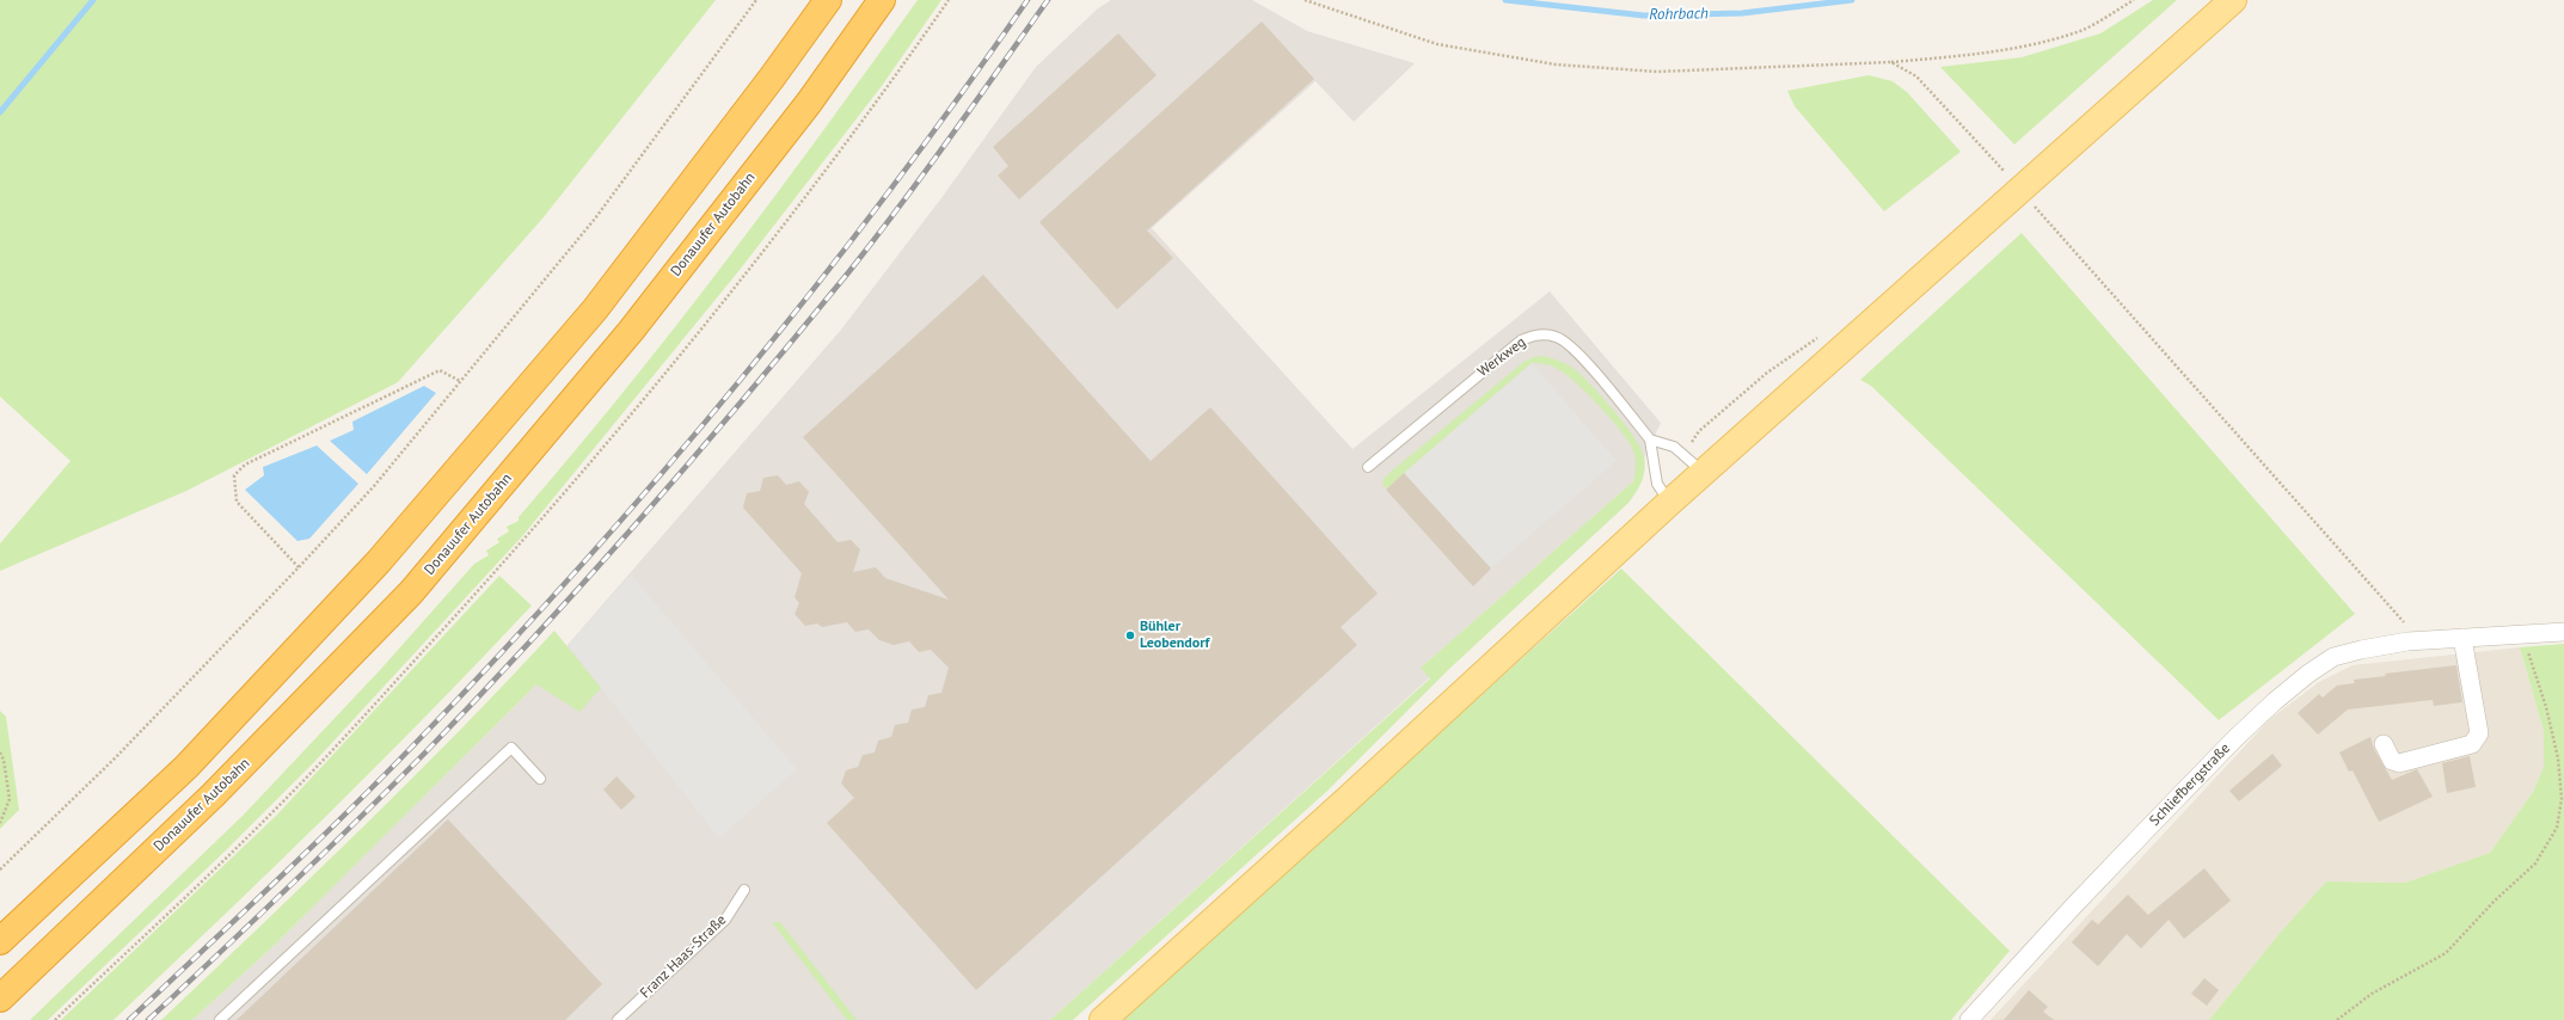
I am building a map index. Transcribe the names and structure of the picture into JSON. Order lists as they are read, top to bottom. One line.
{"streets":{"highway":["Donauufer Autobahn"],"street":["Schliefbergstraße"],"lane":["Werkweg","Franz Haas-Straße"]},"water":["Rohrbach"],"places":["Bühler Leobendorf"]}
